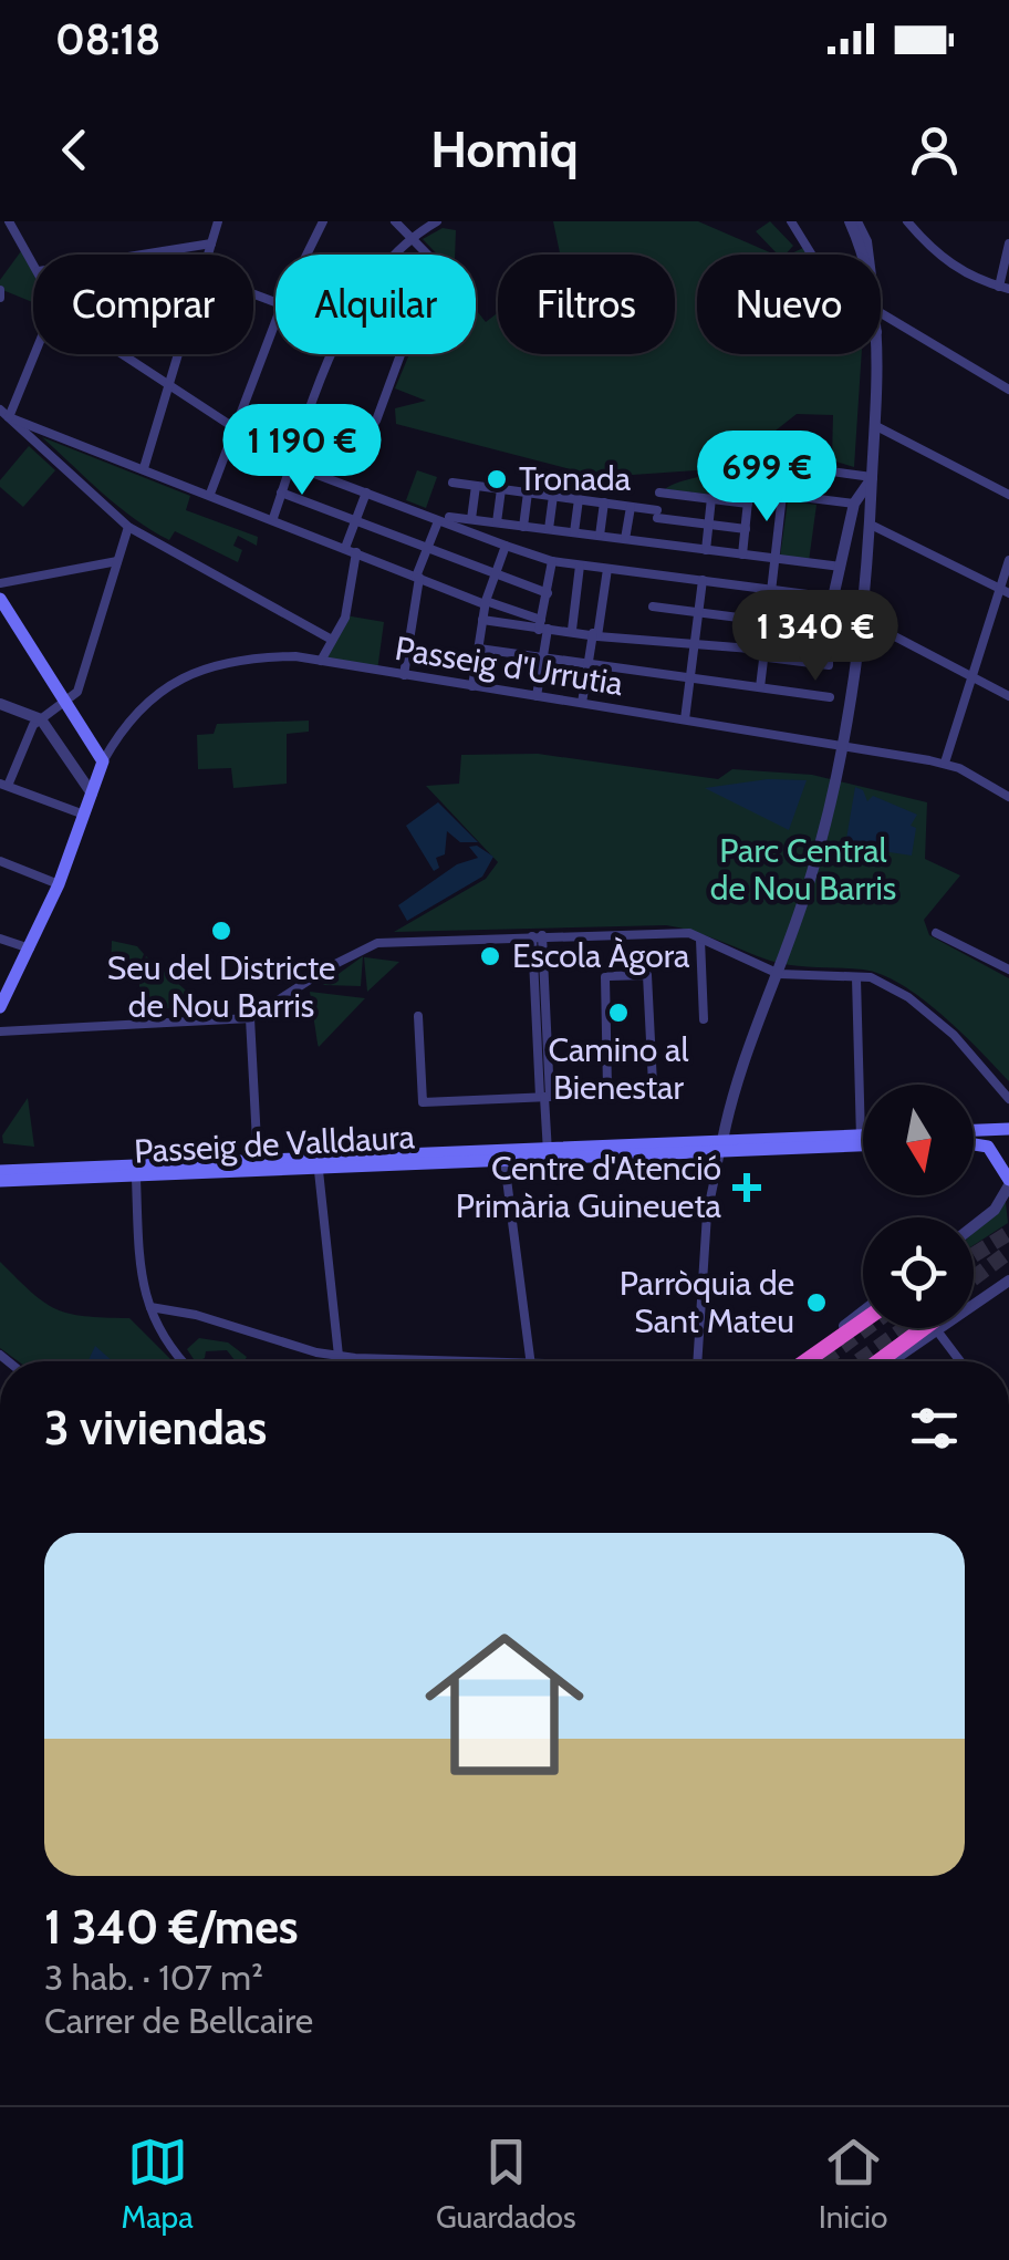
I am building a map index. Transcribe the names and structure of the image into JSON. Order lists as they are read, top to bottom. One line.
{"streets":{"main road":["Passeig de Valldaura"],"street":["Passeig d'Urrutia"]},"parks":["Parc Central de Nou Barris"],"places":{"other":["Tronada","Seu del Districte de Nou Barris","Escola Àgora","Camino al Bienestar","Parròquia de Sant Mateu"],"health":["Centre d'Atenció Primària Guineueta"]},"north":"bottom","page":{"status":"08:18","header":"Homiq","chip":["Comprar","Alquilar","Filtros","Nuevo"],"price":["1 190 €","699 €","1 340 €"],"heading":"3 viviendas","list":[{"name":"1 340 €/mes","note":"3 hab. · 107 m² · Carrer de Bellcaire"}],"tabs":["Mapa","Guardados","Inicio"]}}
